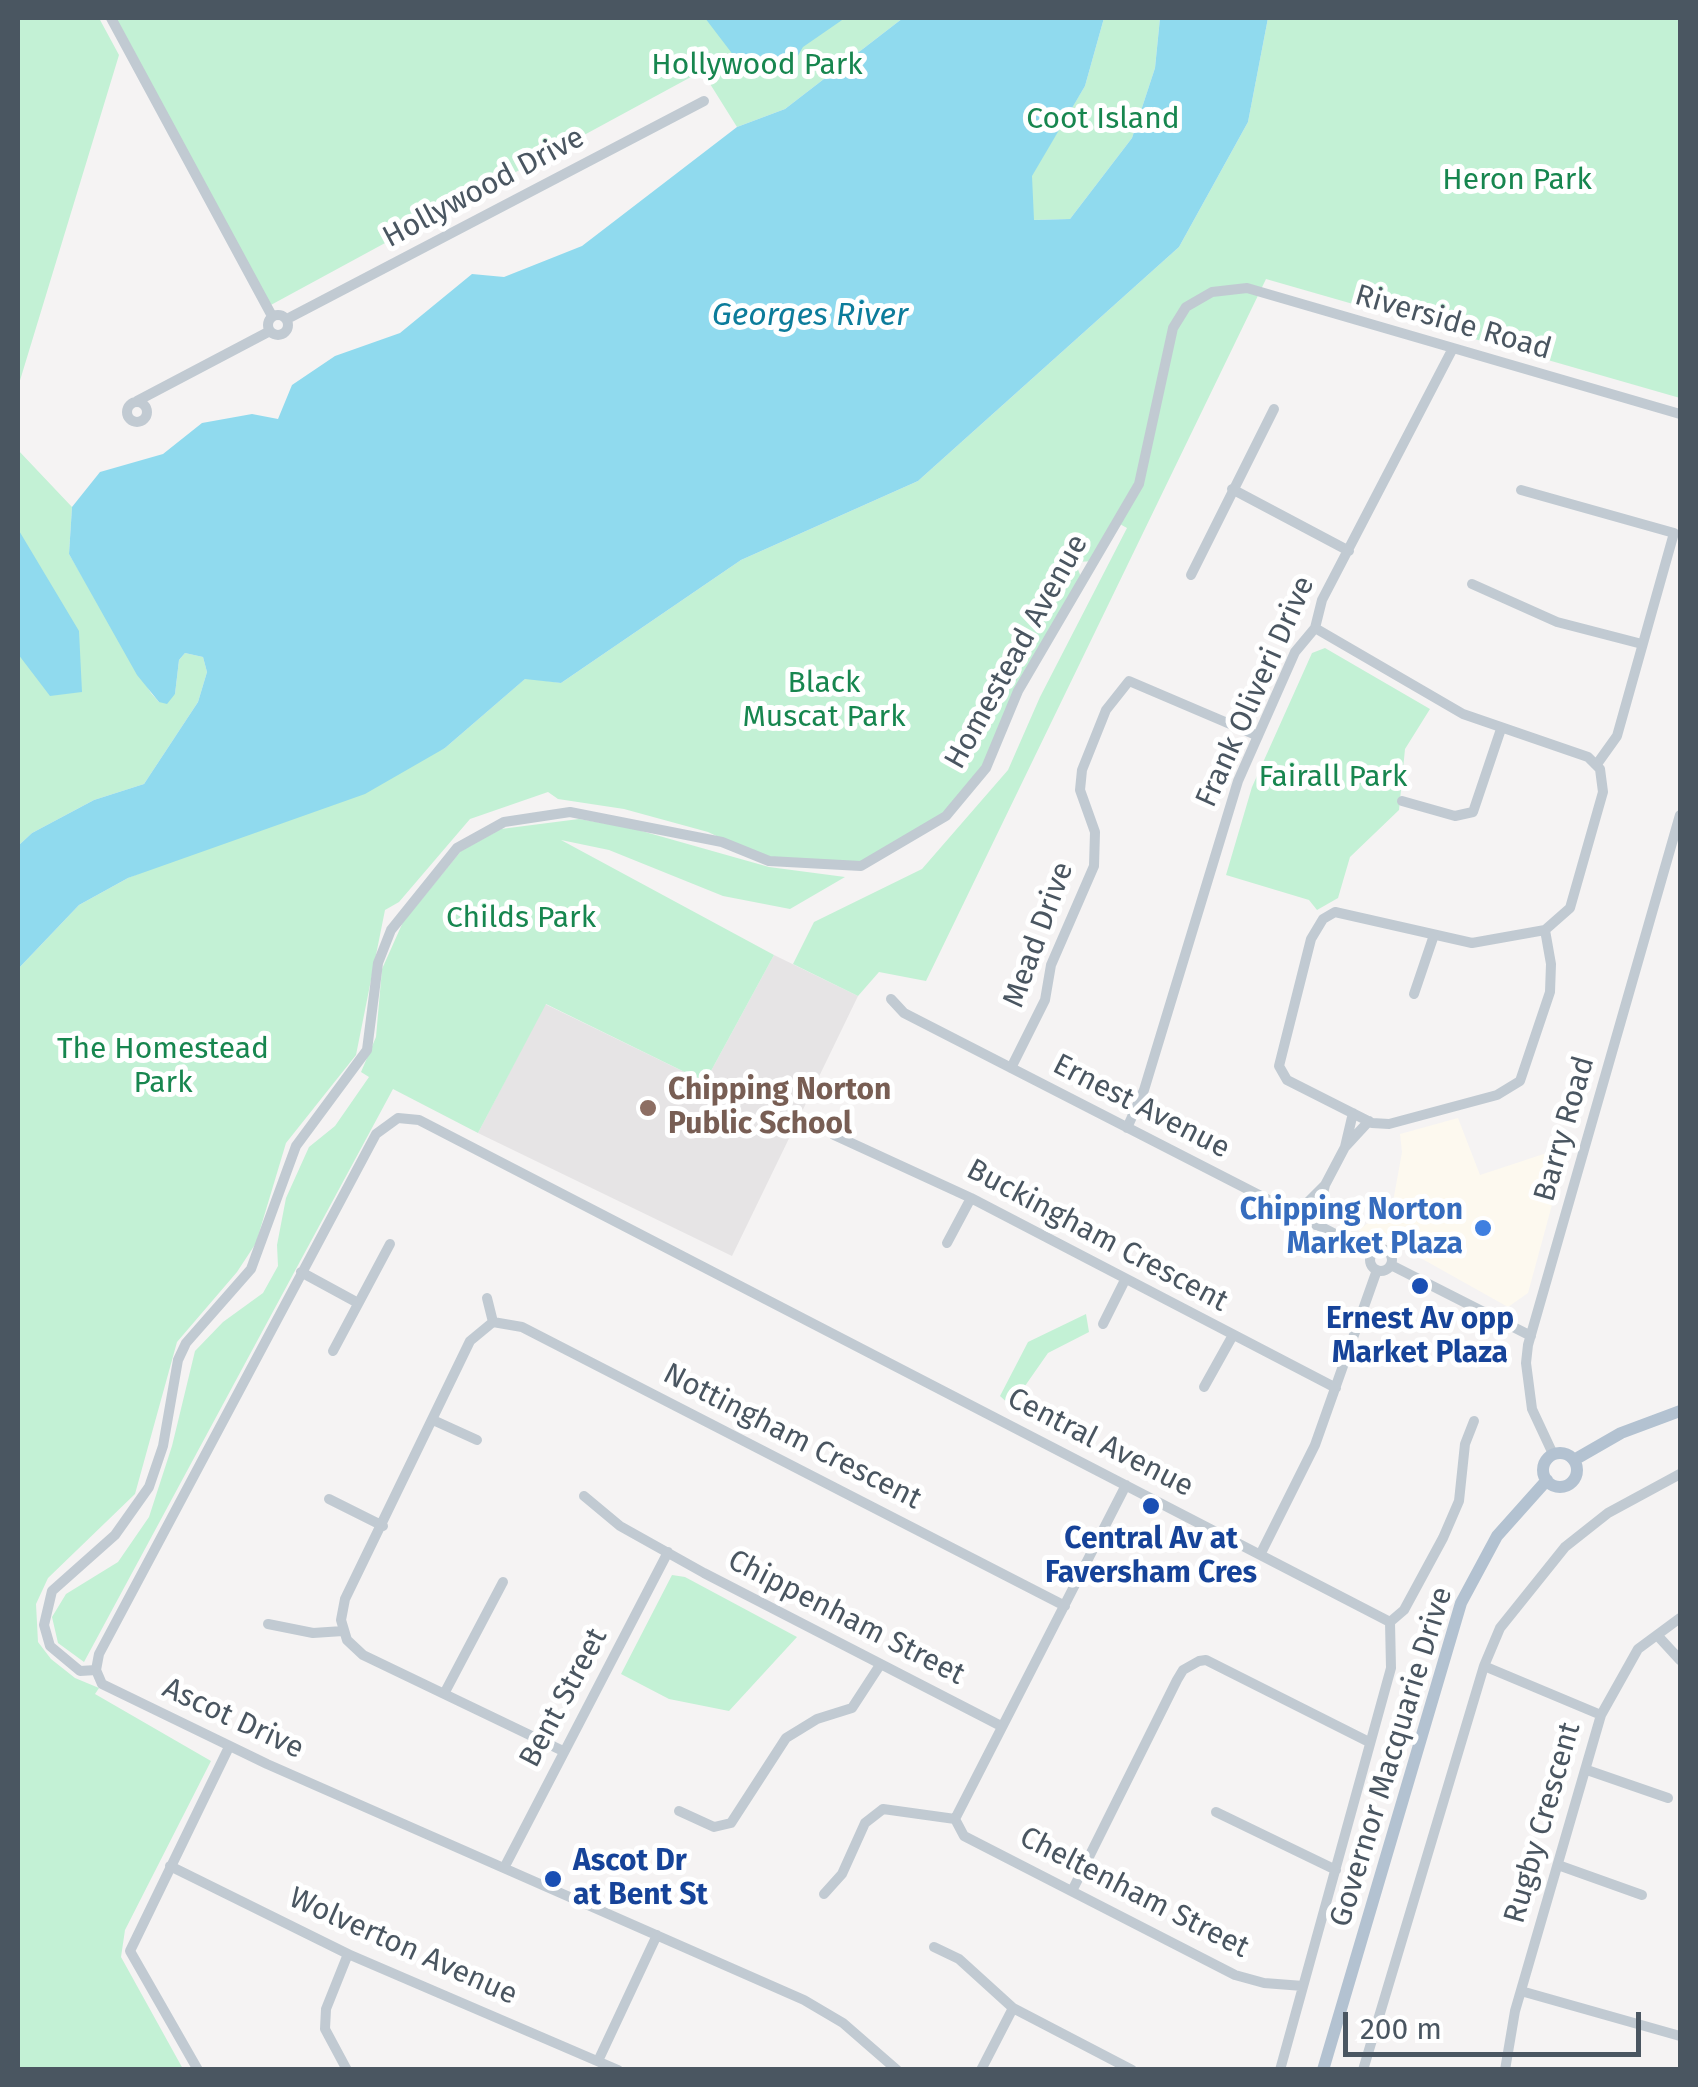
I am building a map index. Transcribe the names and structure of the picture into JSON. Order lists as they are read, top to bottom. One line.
{"streets":{"main road":["Governor Macquarie Drive"],"street":["Hollywood Drive","Riverside Road","Homestead Avenue","Frank Oliveri Drive","Mead Drive","Ernest Avenue","Barry Road","Buckingham Crescent","Nottingham Crescent","Central Avenue","Chippenham Street","Bent Street","Ascot Drive","Rugby Crescent","Cheltenham Street","Wolverton Avenue"]},"crossings":[["Riverside Road","Homestead Avenue"],["Riverside Road","Frank Oliveri Drive"],["Homestead Avenue","Ascot Drive"],["Frank Oliveri Drive","Mead Drive"],["Frank Oliveri Drive","Ernest Avenue"],["Mead Drive","Ernest Avenue"],["Barry Road","Governor Macquarie Drive"],["Chippenham Street","Bent Street"],["Bent Street","Ascot Drive"]],"water":["Georges River"],"parks":["Hollywood Park","Coot Island","Heron Park","Black Muscat Park","Fairall Park","Childs Park","The Homestead Park"],"places":["Chipping Norton Public School","Chipping Norton Market Plaza","Ernest Av opp Market Plaza","Central Av at Faversham Cres","Ascot Dr at Bent St"],"scale_bar":"200 m"}
